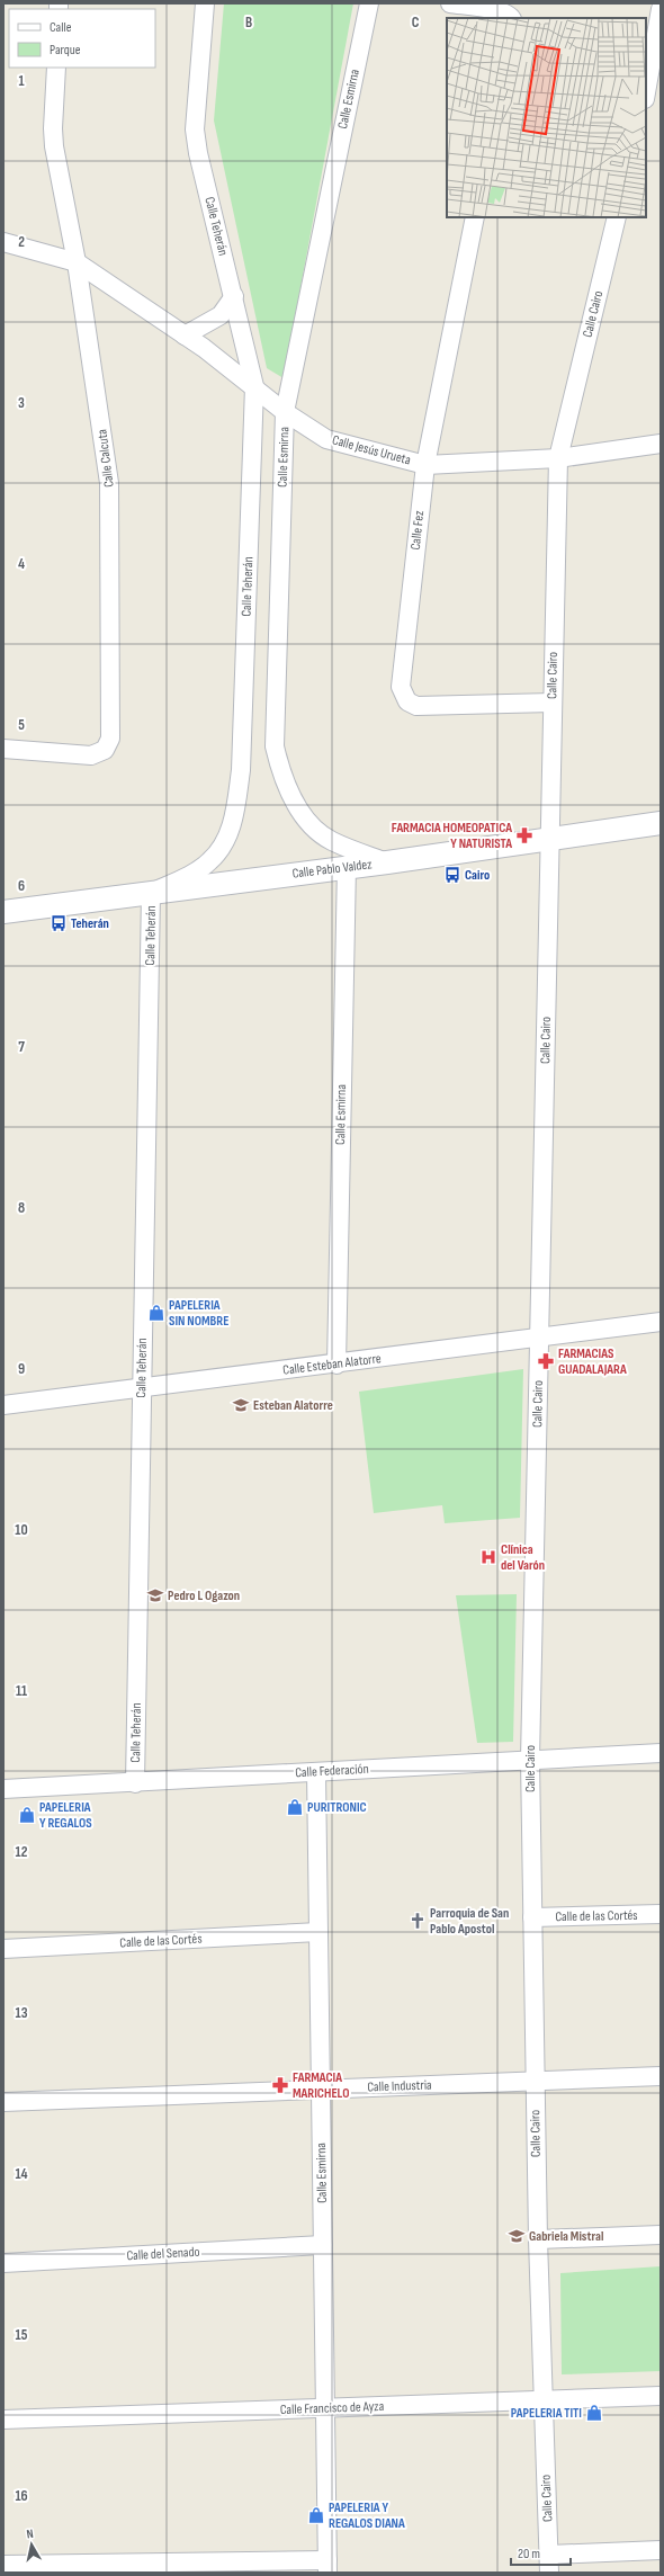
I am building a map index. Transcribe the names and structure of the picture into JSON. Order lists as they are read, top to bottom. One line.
{"streets":{"street":["Calle Esmirna","Calle Teherán","Calle Cairo","Calle Jesús Urueta","Calle Calcuta","Calle Fez","Calle Pablo Valdez","Calle Esteban Alatorre","Calle Federación","Calle de las Cortés","Calle Industria","Calle del Senado","Calle Francisco de Ayza"]},"crossings":[["Calle Esmirna","Calle Jesús Urueta"],["Calle Esmirna","Calle Pablo Valdez"],["Calle Esmirna","Calle Esteban Alatorre"],["Calle Esmirna","Calle Federación"],["Calle Esmirna","Calle de las Cortés"],["Calle Esmirna","Calle Industria"],["Calle Esmirna","Calle del Senado"],["Calle Esmirna","Calle Francisco de Ayza"],["Calle Teherán","Calle Jesús Urueta"],["Calle Teherán","Calle Pablo Valdez"],["Calle Teherán","Calle Esteban Alatorre"],["Calle Teherán","Calle Federación"],["Calle Cairo","Calle Jesús Urueta"],["Calle Cairo","Calle Fez"],["Calle Cairo","Calle Pablo Valdez"],["Calle Cairo","Calle Esteban Alatorre"],["Calle Cairo","Calle Federación"],["Calle Cairo","Calle de las Cortés"],["Calle Cairo","Calle Industria"],["Calle Cairo","Calle Francisco de Ayza"],["Calle Jesús Urueta","Calle Calcuta"],["Calle Jesús Urueta","Calle Fez"]],"places":{"pharmacy":["FARMACIA HOMEOPATICA Y NATURISTA","FARMACIAS GUADALAJARA","FARMACIA MARICHELO"],"bus stop":["Cairo","Teherán"],"shop":["PAPELERIA SIN NOMBRE","PURITRONIC","PAPELERIA Y REGALOS","PAPELERIA TITI","PAPELERIA Y REGALOS DIANA"],"school or university":["Esteban Alatorre","Pedro L Ogazon","Gabriela Mistral"],"hospital":["Clínica del Varón"],"church":["Parroquia de San Pablo Apostol"]},"legend":["Calle","Parque"],"scale_bar":"20 m","north":"top","grid":{"columns":["B","C"],"rows":["1","2","3","4","5","6","7","8","9","10","11","12","13","14","15","16"]}}
